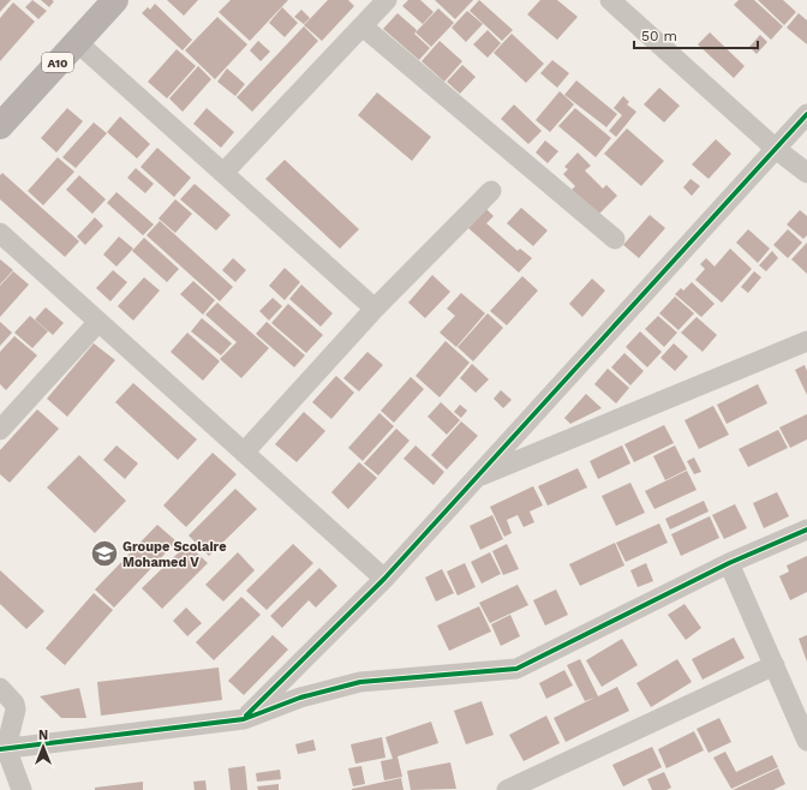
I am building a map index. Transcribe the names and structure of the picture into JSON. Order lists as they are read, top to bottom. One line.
{"streets":{"main road":["A10"]},"places":{"school or university":["Groupe Scolaire Mohamed V"]},"scale_bar":"50 m","north":"top"}
